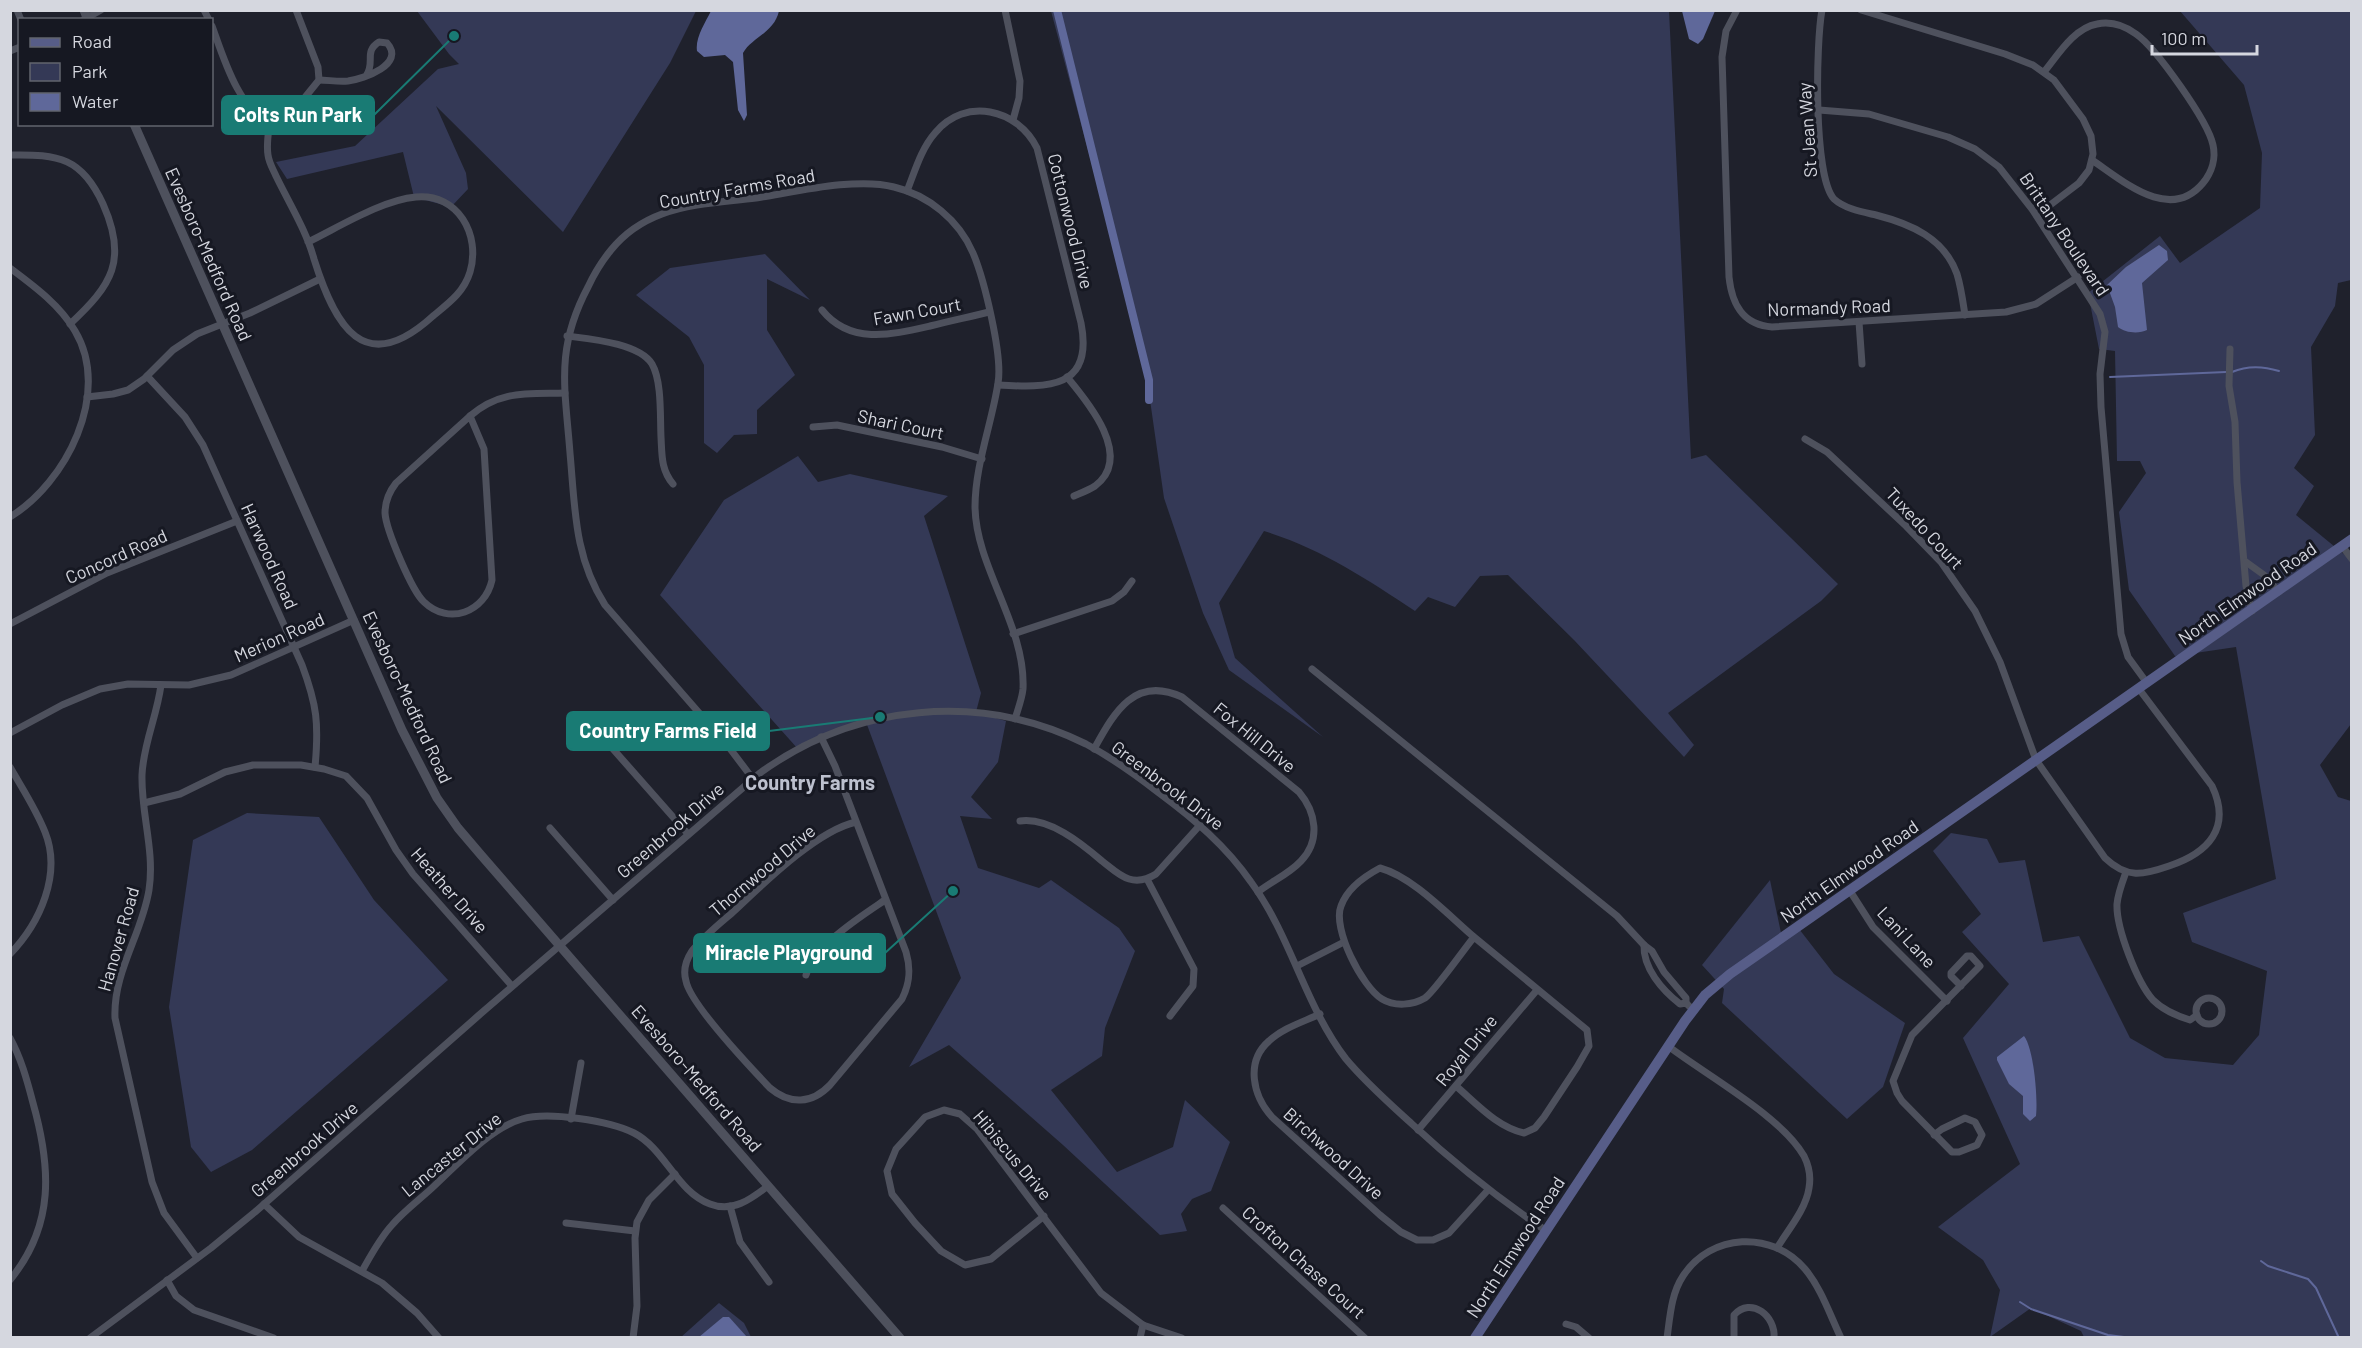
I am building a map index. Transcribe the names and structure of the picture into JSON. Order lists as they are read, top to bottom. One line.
{"streets":{"main road":["North Elmwood Road"],"street":["St Jean Way","Country Farms Road","Cottonwood Drive","Brittany Boulevard","Evesboro-Medford Road","Normandy Road","Fawn Court","Shari Court","Tuxedo Court","Concord Road","Harwood Road","Merion Road","Fox Hill Drive","Greenbrook Drive","Thornwood Drive","Heather Drive","Lani Lane","Hanover Road","Royal Drive","Birchwood Drive","Lancaster Drive","Hibiscus Drive","Crofton Chase Court"]},"crossings":[["St Jean Way","Brittany Boulevard"],["St Jean Way","Normandy Road"],["Country Farms Road","Fawn Court"],["Country Farms Road","Shari Court"],["Country Farms Road","Greenbrook Drive"],["Brittany Boulevard","Normandy Road"],["Brittany Boulevard","Tuxedo Court"],["Brittany Boulevard","North Elmwood Road"],["Evesboro-Medford Road","Merion Road"],["Evesboro-Medford Road","Greenbrook Drive"],["Tuxedo Court","North Elmwood Road"],["Concord Road","Harwood Road"],["Harwood Road","Merion Road"],["Harwood Road","Heather Drive"],["North Elmwood Road","Greenbrook Drive"],["North Elmwood Road","Lani Lane"],["Merion Road","Hanover Road"],["Fox Hill Drive","Greenbrook Drive"],["Greenbrook Drive","Thornwood Drive"],["Greenbrook Drive","Heather Drive"],["Greenbrook Drive","Hanover Road"],["Greenbrook Drive","Royal Drive"],["Greenbrook Drive","Birchwood Drive"],["Heather Drive","Hanover Road"]],"districts":["Country Farms"],"places":["Colts Run Park","Country Farms Field","Miracle Playground"],"legend":["Road","Park","Water"],"scale_bar":"100 m"}
